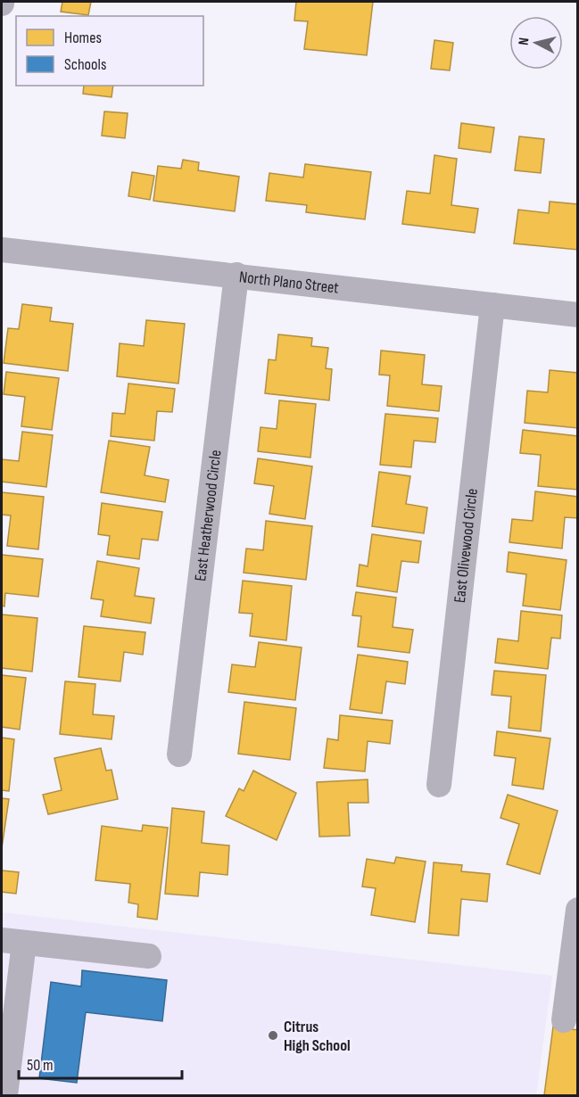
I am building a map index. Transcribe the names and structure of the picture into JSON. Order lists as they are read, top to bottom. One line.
{"streets":{"street":["North Plano Street","East Heatherwood Circle","East Olivewood Circle"]},"crossings":[["North Plano Street","East Heatherwood Circle"],["North Plano Street","East Olivewood Circle"]],"places":["Citrus High School"],"legend":["Homes","Schools"],"scale_bar":"50 m","north":"left"}
